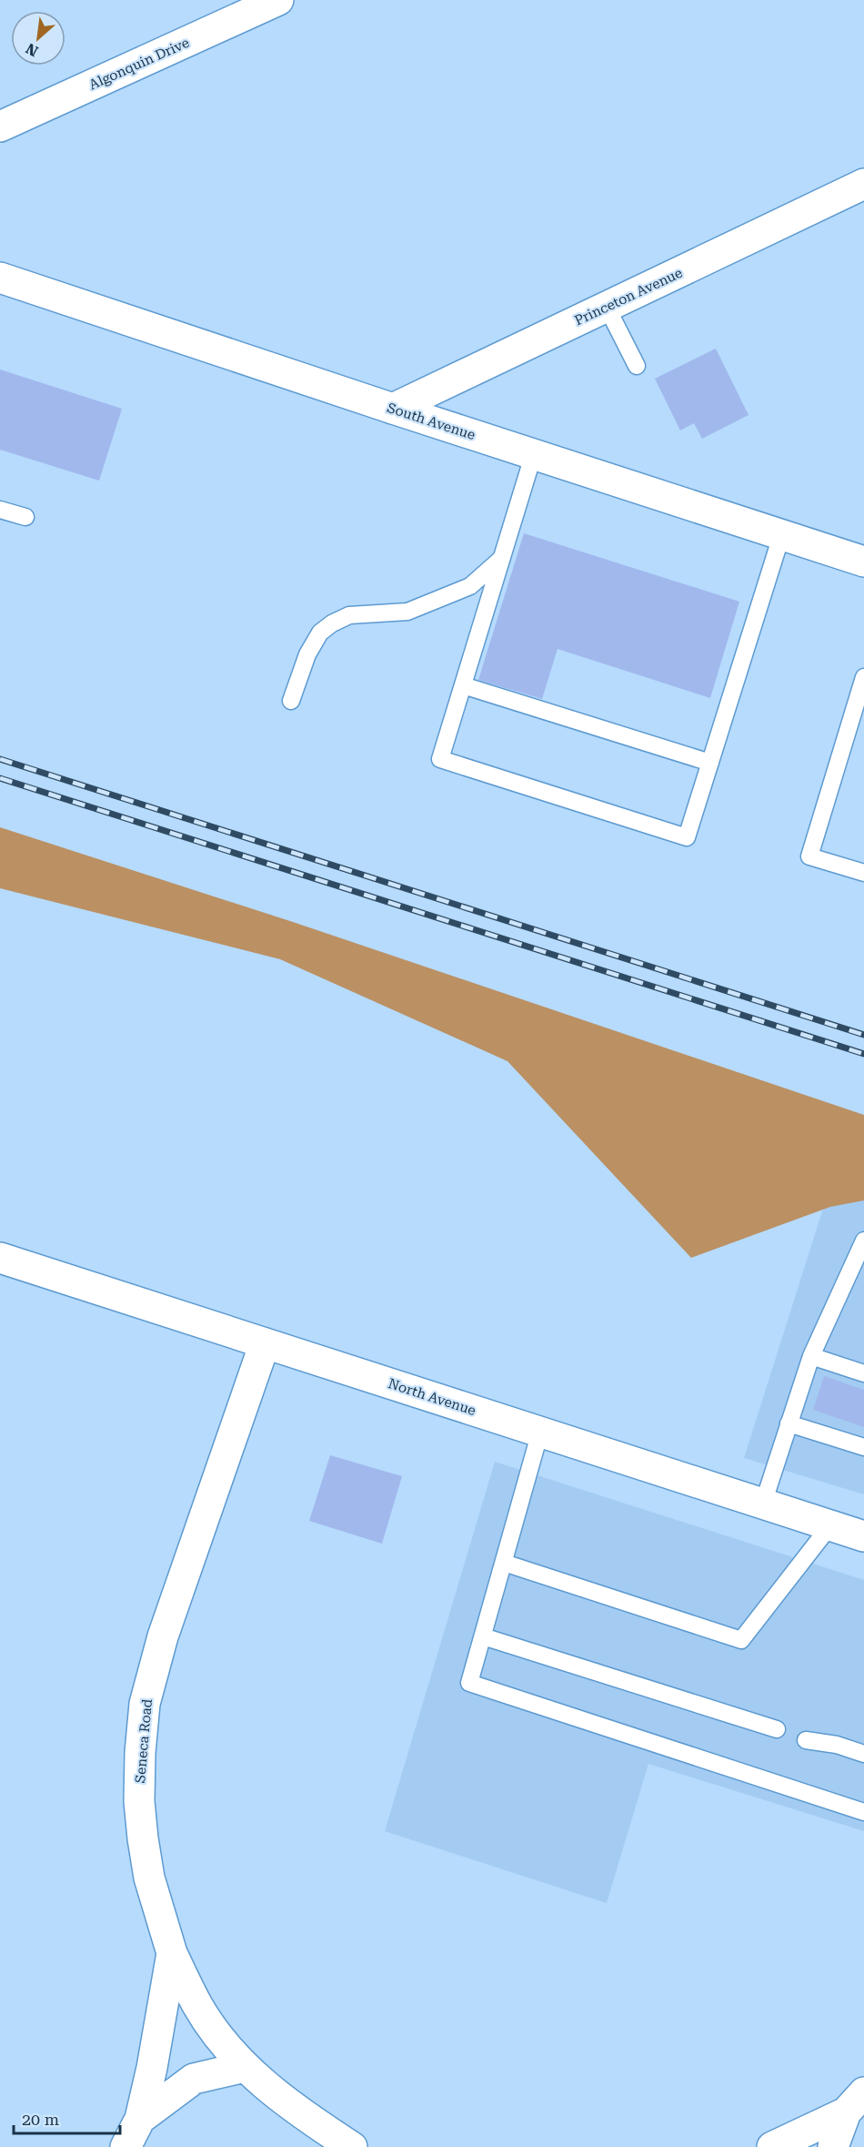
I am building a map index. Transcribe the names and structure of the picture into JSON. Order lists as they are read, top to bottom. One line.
{"streets":{"street":["Algonquin Drive","Princeton Avenue","South Avenue","North Avenue","Seneca Road"]},"crossings":[["Princeton Avenue","South Avenue"],["North Avenue","Seneca Road"]],"scale_bar":"20 m","north":"bottom left"}
